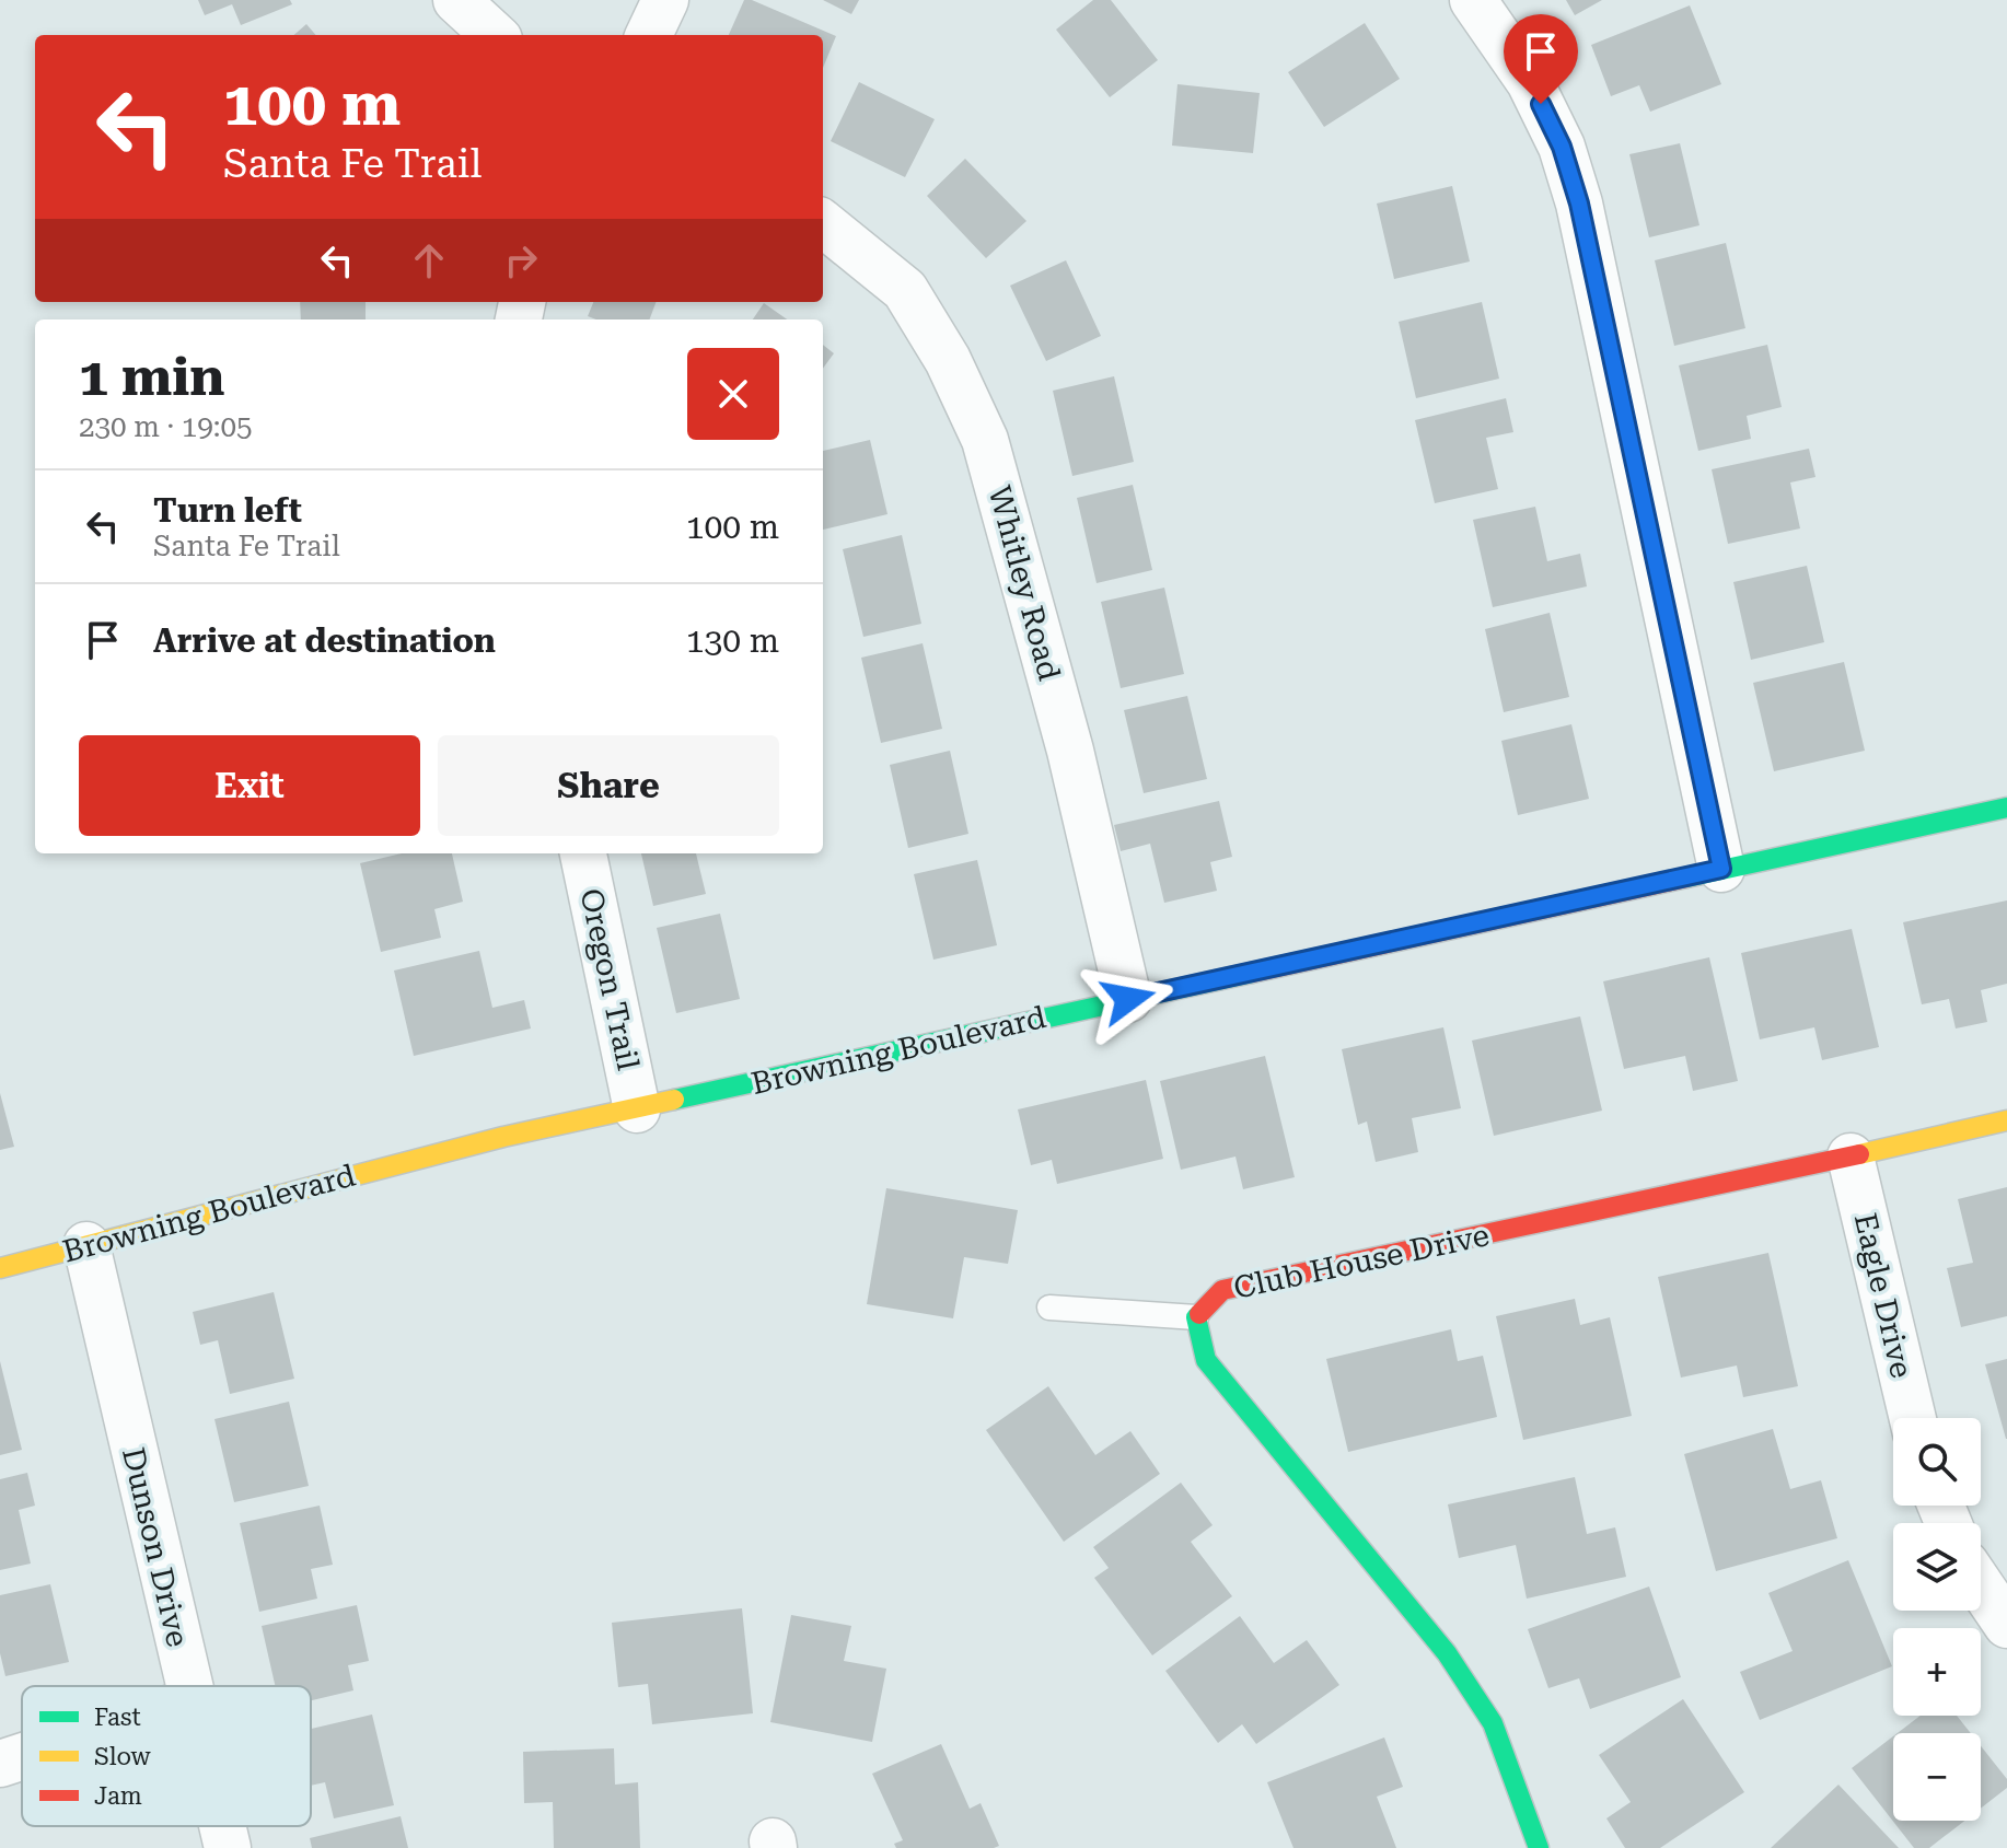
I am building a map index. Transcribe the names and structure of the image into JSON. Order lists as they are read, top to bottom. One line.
{"streets":{"street":["Whitley Road","Oregon Trail","Browning Boulevard","Club House Drive","Eagle Drive","Dunson Drive"]},"crossings":[["Whitley Road","Browning Boulevard"],["Oregon Trail","Browning Boulevard"],["Browning Boulevard","Dunson Drive"],["Club House Drive","Eagle Drive"]],"legend":["Fast","Slow","Jam"],"page":{"turn":["100 m","Santa Fe Trail"],"heading":["1 min","230 m · 19:05"],"list":[{"name":"Turn left","note":"Santa Fe Trail","value":"100 m"},{"name":"Arrive at destination","value":"130 m"}],"buttons":["Exit","Share"],"map_buttons":["+","−"]}}
